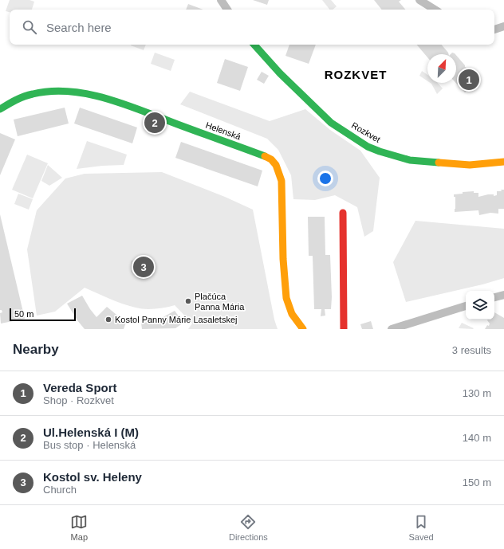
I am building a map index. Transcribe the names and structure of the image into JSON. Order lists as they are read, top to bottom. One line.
{"streets":{"street":["Helenská","Rozkvet"]},"districts":["ROZKVET"],"places":["Plačúca Panna Mária","Kostol Panny Márie Lasaletskej"],"scale_bar":"50 m","north":"top right","page":{"search":"Search here","pins":["1","2","3"],"scale":"50 m","heading":["Nearby","3 results"],"list":[{"mark":"1","name":"Vereda Sport","note":"Shop · Rozkvet","value":"130 m"},{"mark":"2","name":"Ul.Helenská I (M)","note":"Bus stop · Helenská","value":"140 m"},{"mark":"3","name":"Kostol sv. Heleny","note":"Church","value":"150 m"}],"nav":["Map","Directions","Saved"]}}
